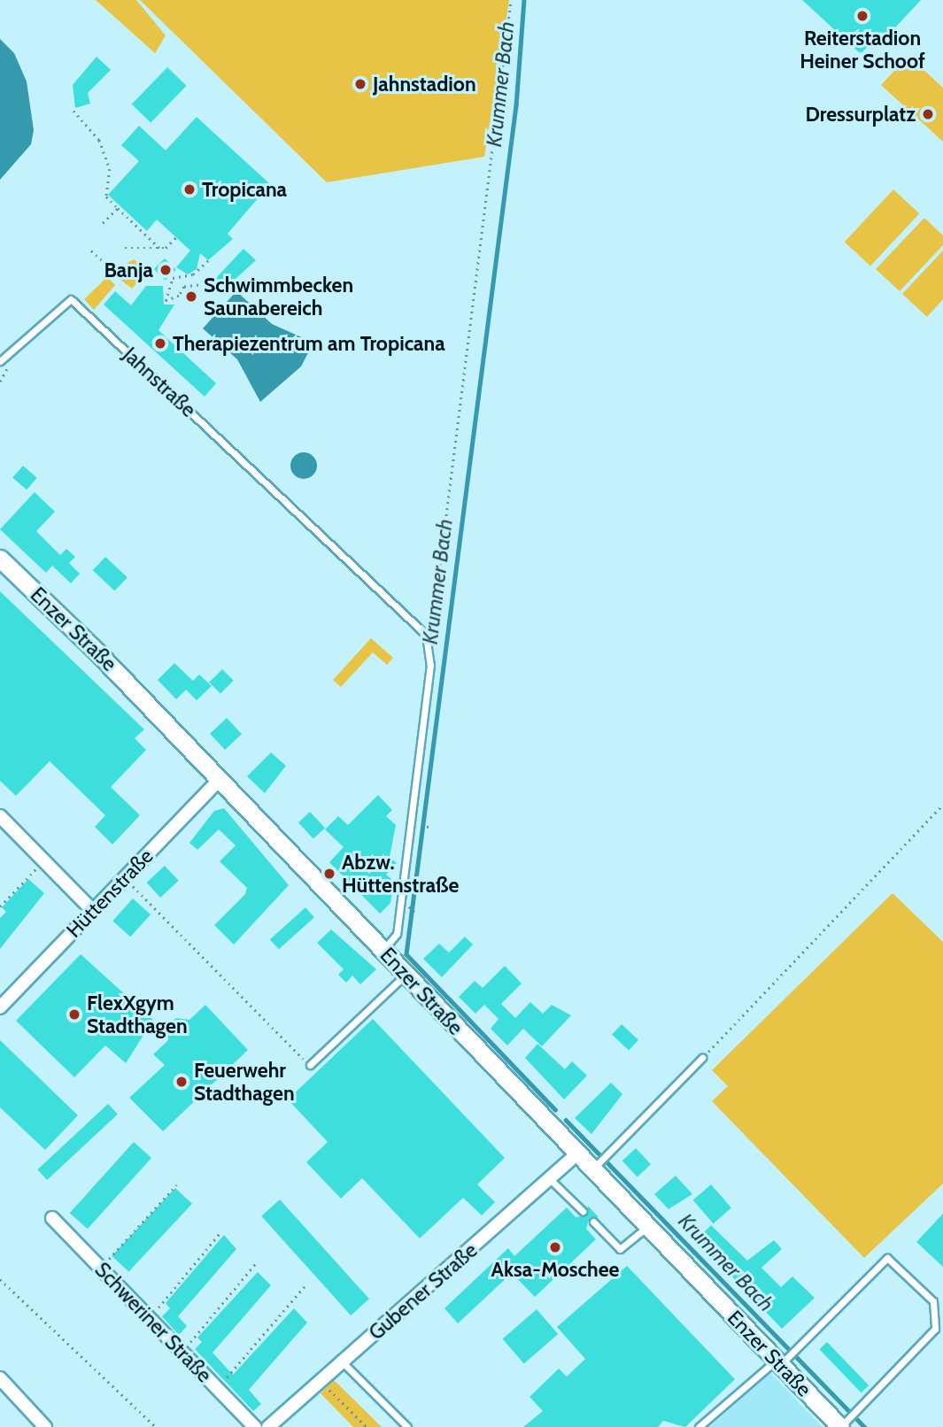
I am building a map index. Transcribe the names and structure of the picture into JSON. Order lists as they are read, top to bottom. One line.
{"streets":{"main road":["Enzer Straße"],"street":["Hüttenstraße","Gubener Straße","Schweriner Straße"],"lane":["Jahnstraße"]},"crossings":[["Enzer Straße","Hüttenstraße"],["Enzer Straße","Gubener Straße"]],"water":["Krummer Bach"],"places":["Reiterstadion Heiner Schoof","Jahnstadion","Dressurplatz","Tropicana","Banja","Schwimmbecken Saunabereich","Therapiezentrum am Tropicana","Abzw. Hüttenstraße","FlexXgym Stadthagen","Feuerwehr Stadthagen","Aksa-Moschee"]}
